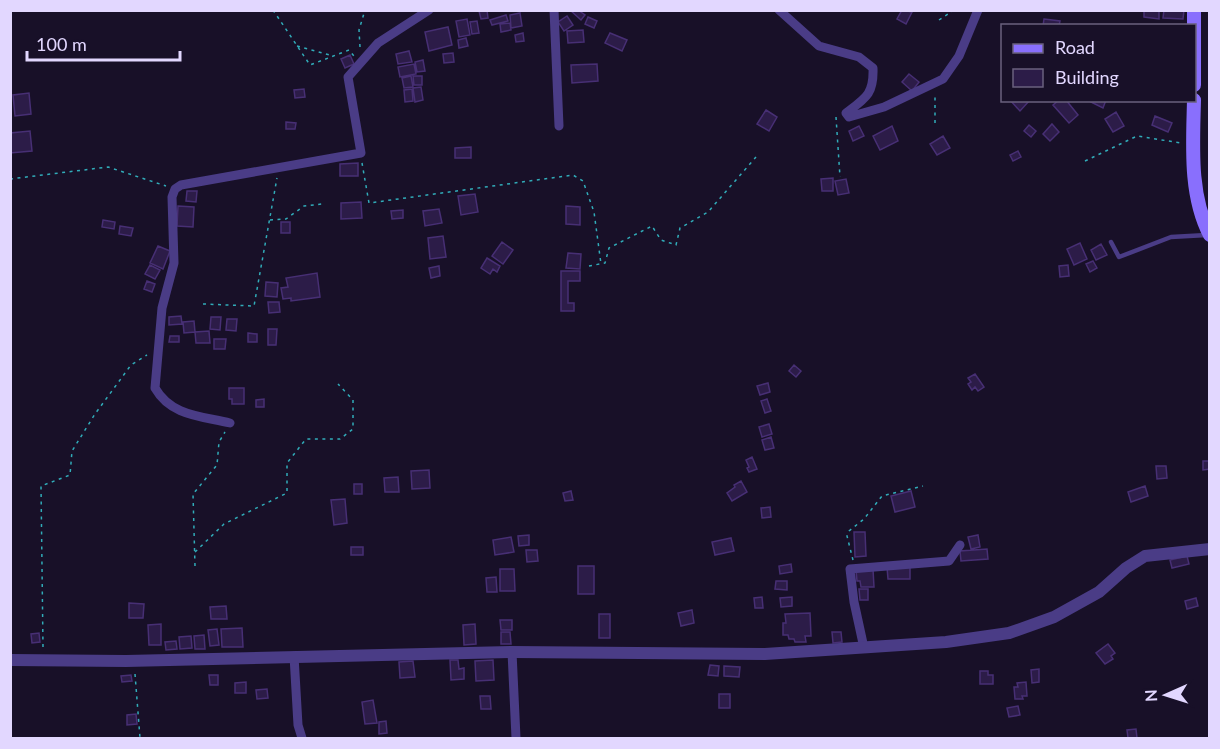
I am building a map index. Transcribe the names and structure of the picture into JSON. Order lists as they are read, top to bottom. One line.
{"legend":["Road","Building"],"scale_bar":"100 m","north":"left"}
